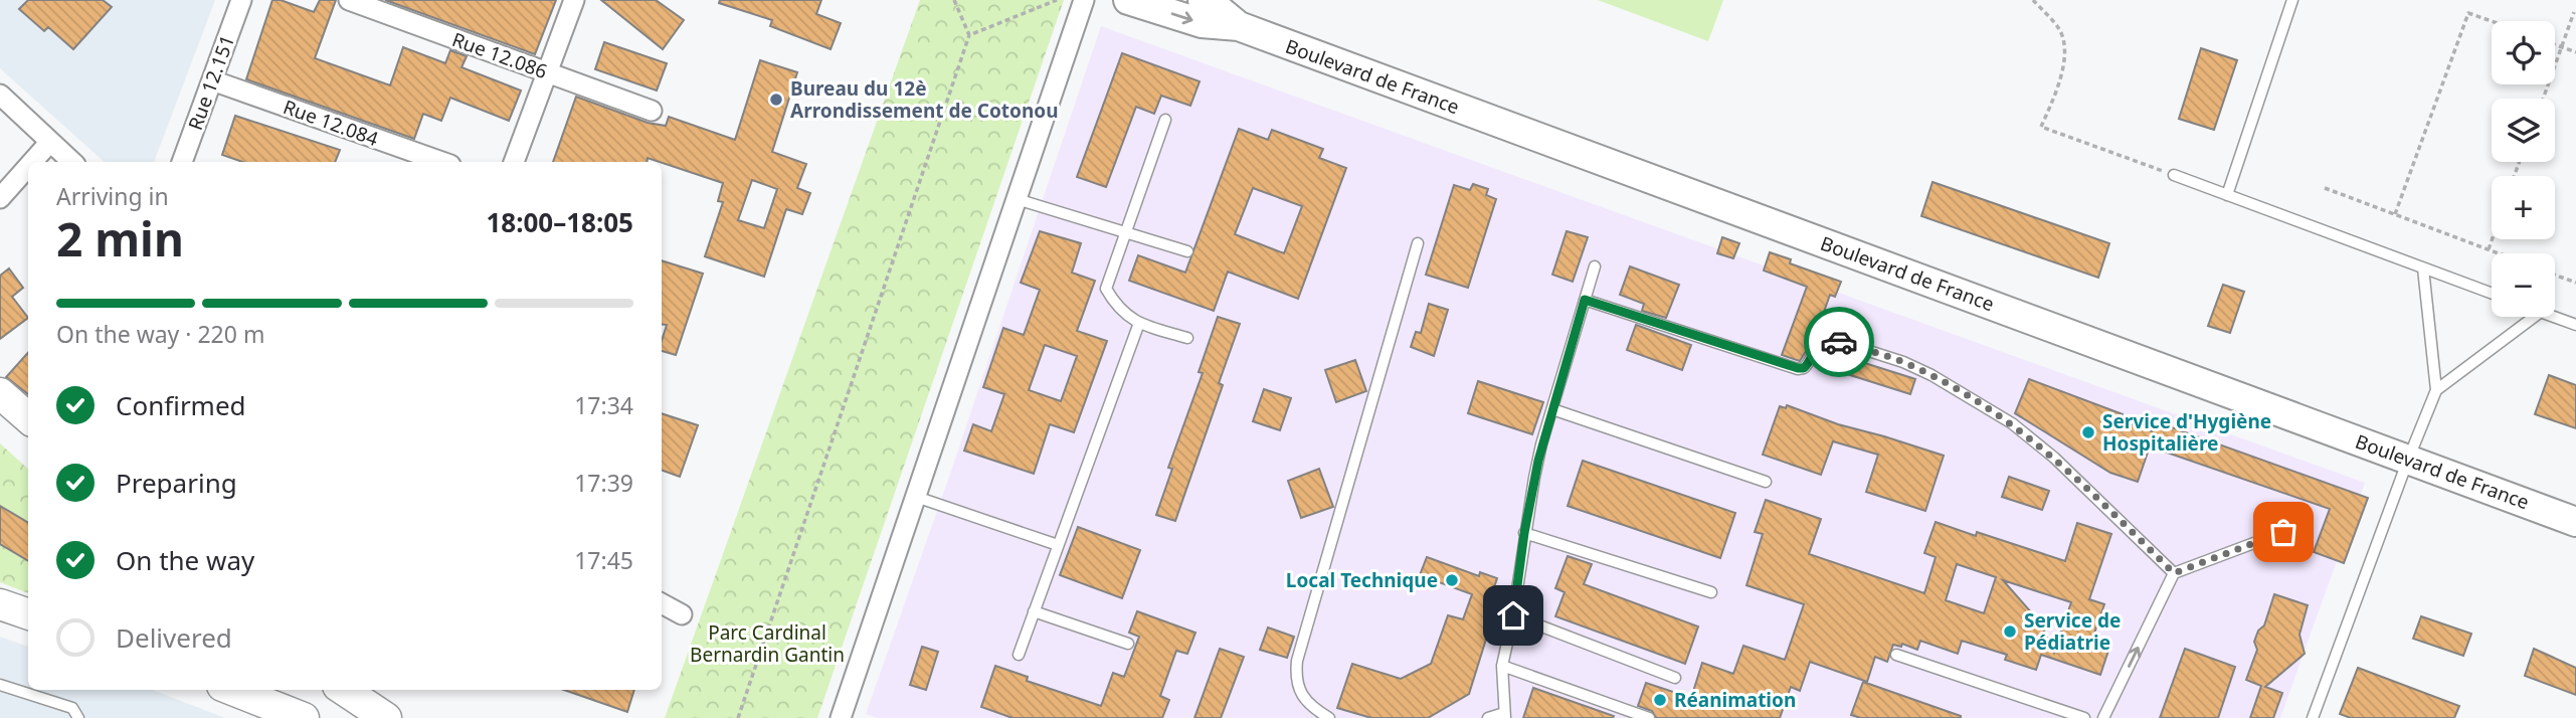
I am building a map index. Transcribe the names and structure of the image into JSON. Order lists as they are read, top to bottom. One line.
{"streets":{"street":["Rue 12.086","Boulevard de France","Rue 12.151","Rue 12.084"]},"crossings":[["Rue 12.151","Rue 12.084"]],"parks":["Parc Cardinal Bernardin Gantin"],"places":["Bureau du 12è Arrondissement de Cotonou","Service d'Hygiène Hospitalière","Local Technique","Service de Pédiatrie","Réanimation"],"page":{"map_buttons":["+","−"],"heading":["2 min","Arriving in","18:00–18:05"],"bar":"On the way · 220 m","list":[["Confirmed","17:34"],["Preparing","17:39"],["On the way","17:45"],"Delivered"]}}
